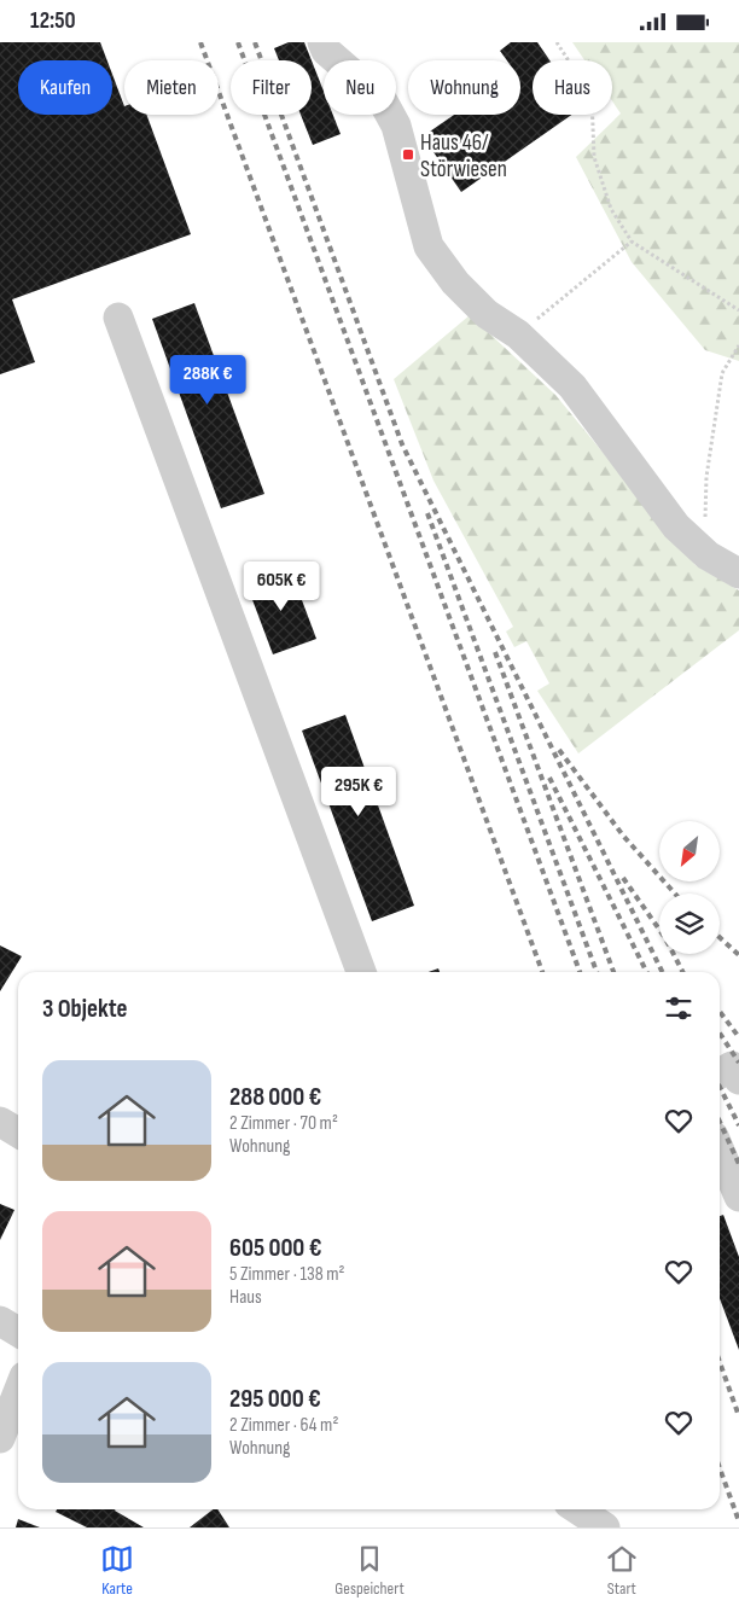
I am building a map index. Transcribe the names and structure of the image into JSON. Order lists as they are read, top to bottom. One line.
{"places":{"transit":["Haus 46/ Störwiesen"]},"north":"bottom left","page":{"status":"12:50","chip":["Kaufen","Mieten","Filter","Neu","Wohnung","Haus"],"price":["288K €","605K €","295K €"],"heading":"3 Objekte","list":[{"name":"288 000 €","note":"2 Zimmer · 70 m² · Wohnung"},{"name":"605 000 €","note":"5 Zimmer · 138 m² · Haus"},{"name":"295 000 €","note":"2 Zimmer · 64 m² · Wohnung"}],"tabs":["Karte","Gespeichert","Start"]}}
